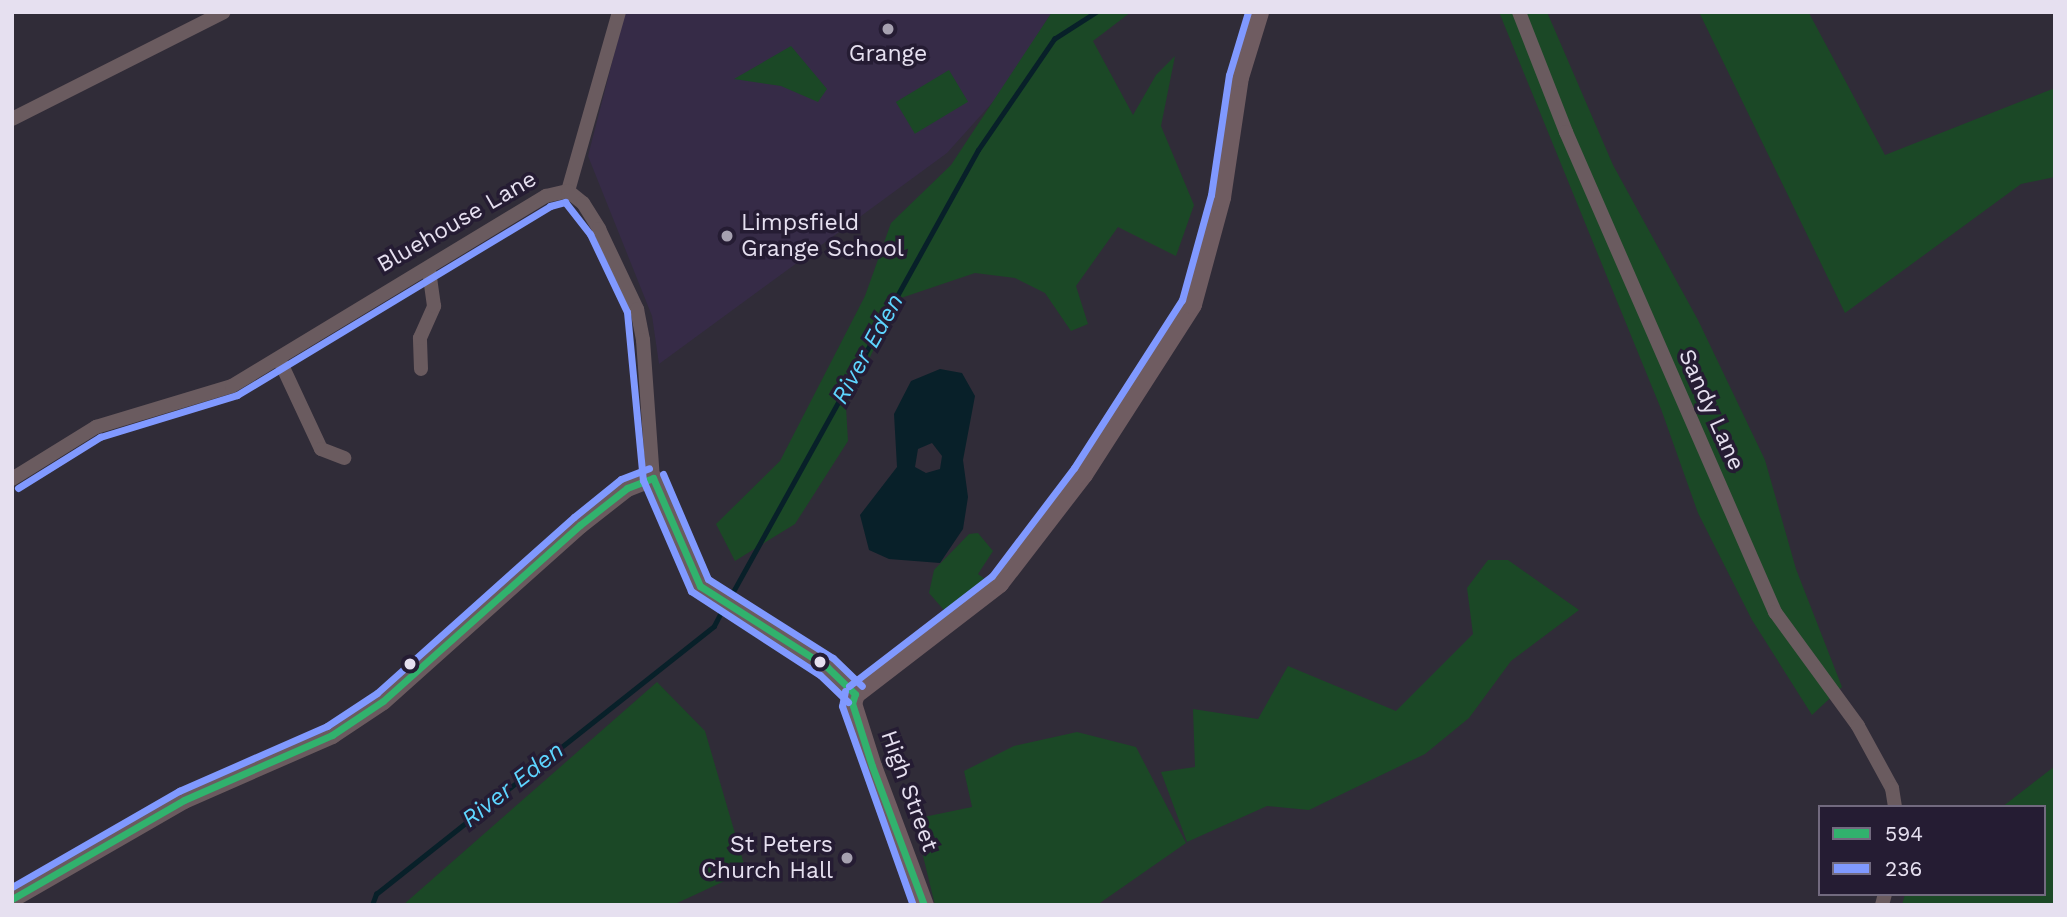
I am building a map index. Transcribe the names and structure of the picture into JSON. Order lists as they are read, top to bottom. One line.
{"streets":{"main road":["High Street"],"street":["Bluehouse Lane","Sandy Lane"]},"crossings":[["Bluehouse Lane","High Street"]],"water":["River Eden"],"places":["Grange","Limpsfield Grange School","St Peters Church Hall"],"lines":["transit line 236","transit line 594"],"legend":["594","236"]}
